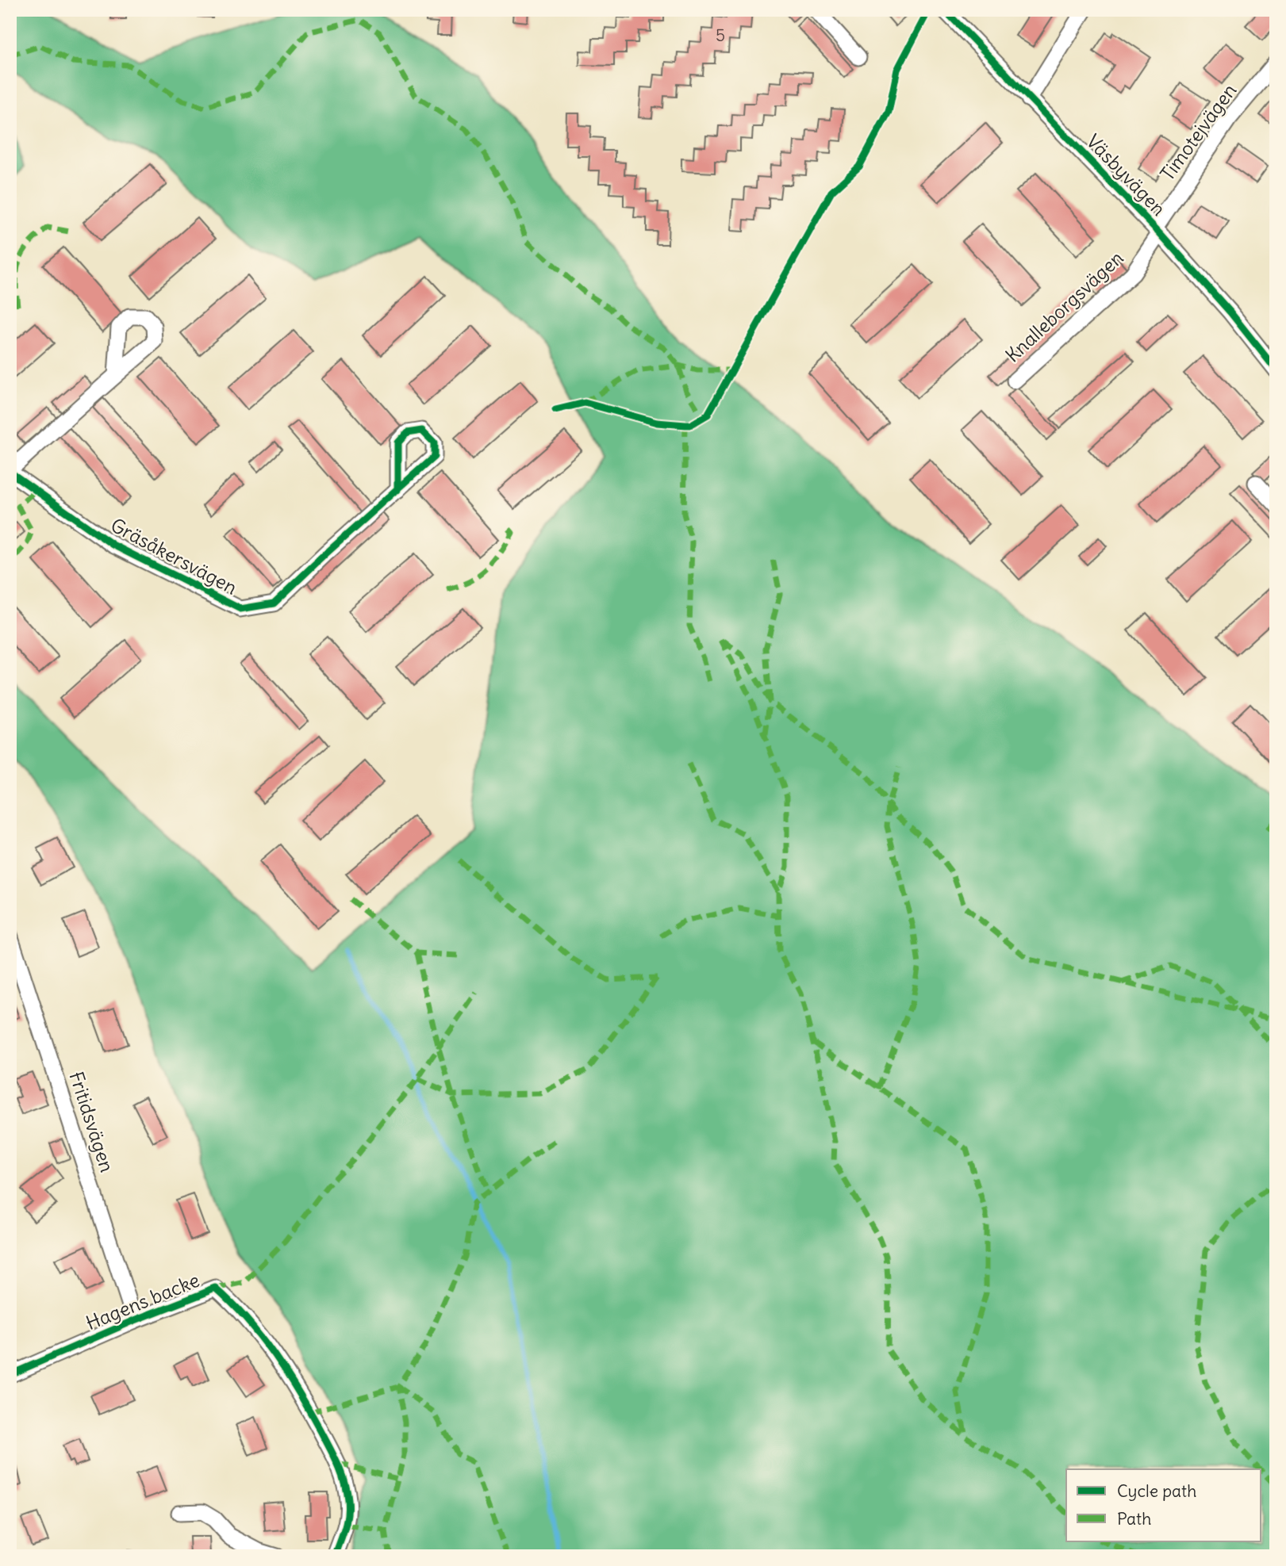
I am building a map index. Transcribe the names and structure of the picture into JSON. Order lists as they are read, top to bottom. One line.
{"streets":{"street":["Timotejvägen","Väsbyvägen","Knalleborgsvägen","Gräsåkersvägen","Fritidsvägen","Hagens backe"]},"crossings":[["Timotejvägen","Väsbyvägen"],["Timotejvägen","Knalleborgsvägen"],["Väsbyvägen","Knalleborgsvägen"],["Fritidsvägen","Hagens backe"]],"house_numbers":["5"],"legend":["Cycle path","Path"]}
